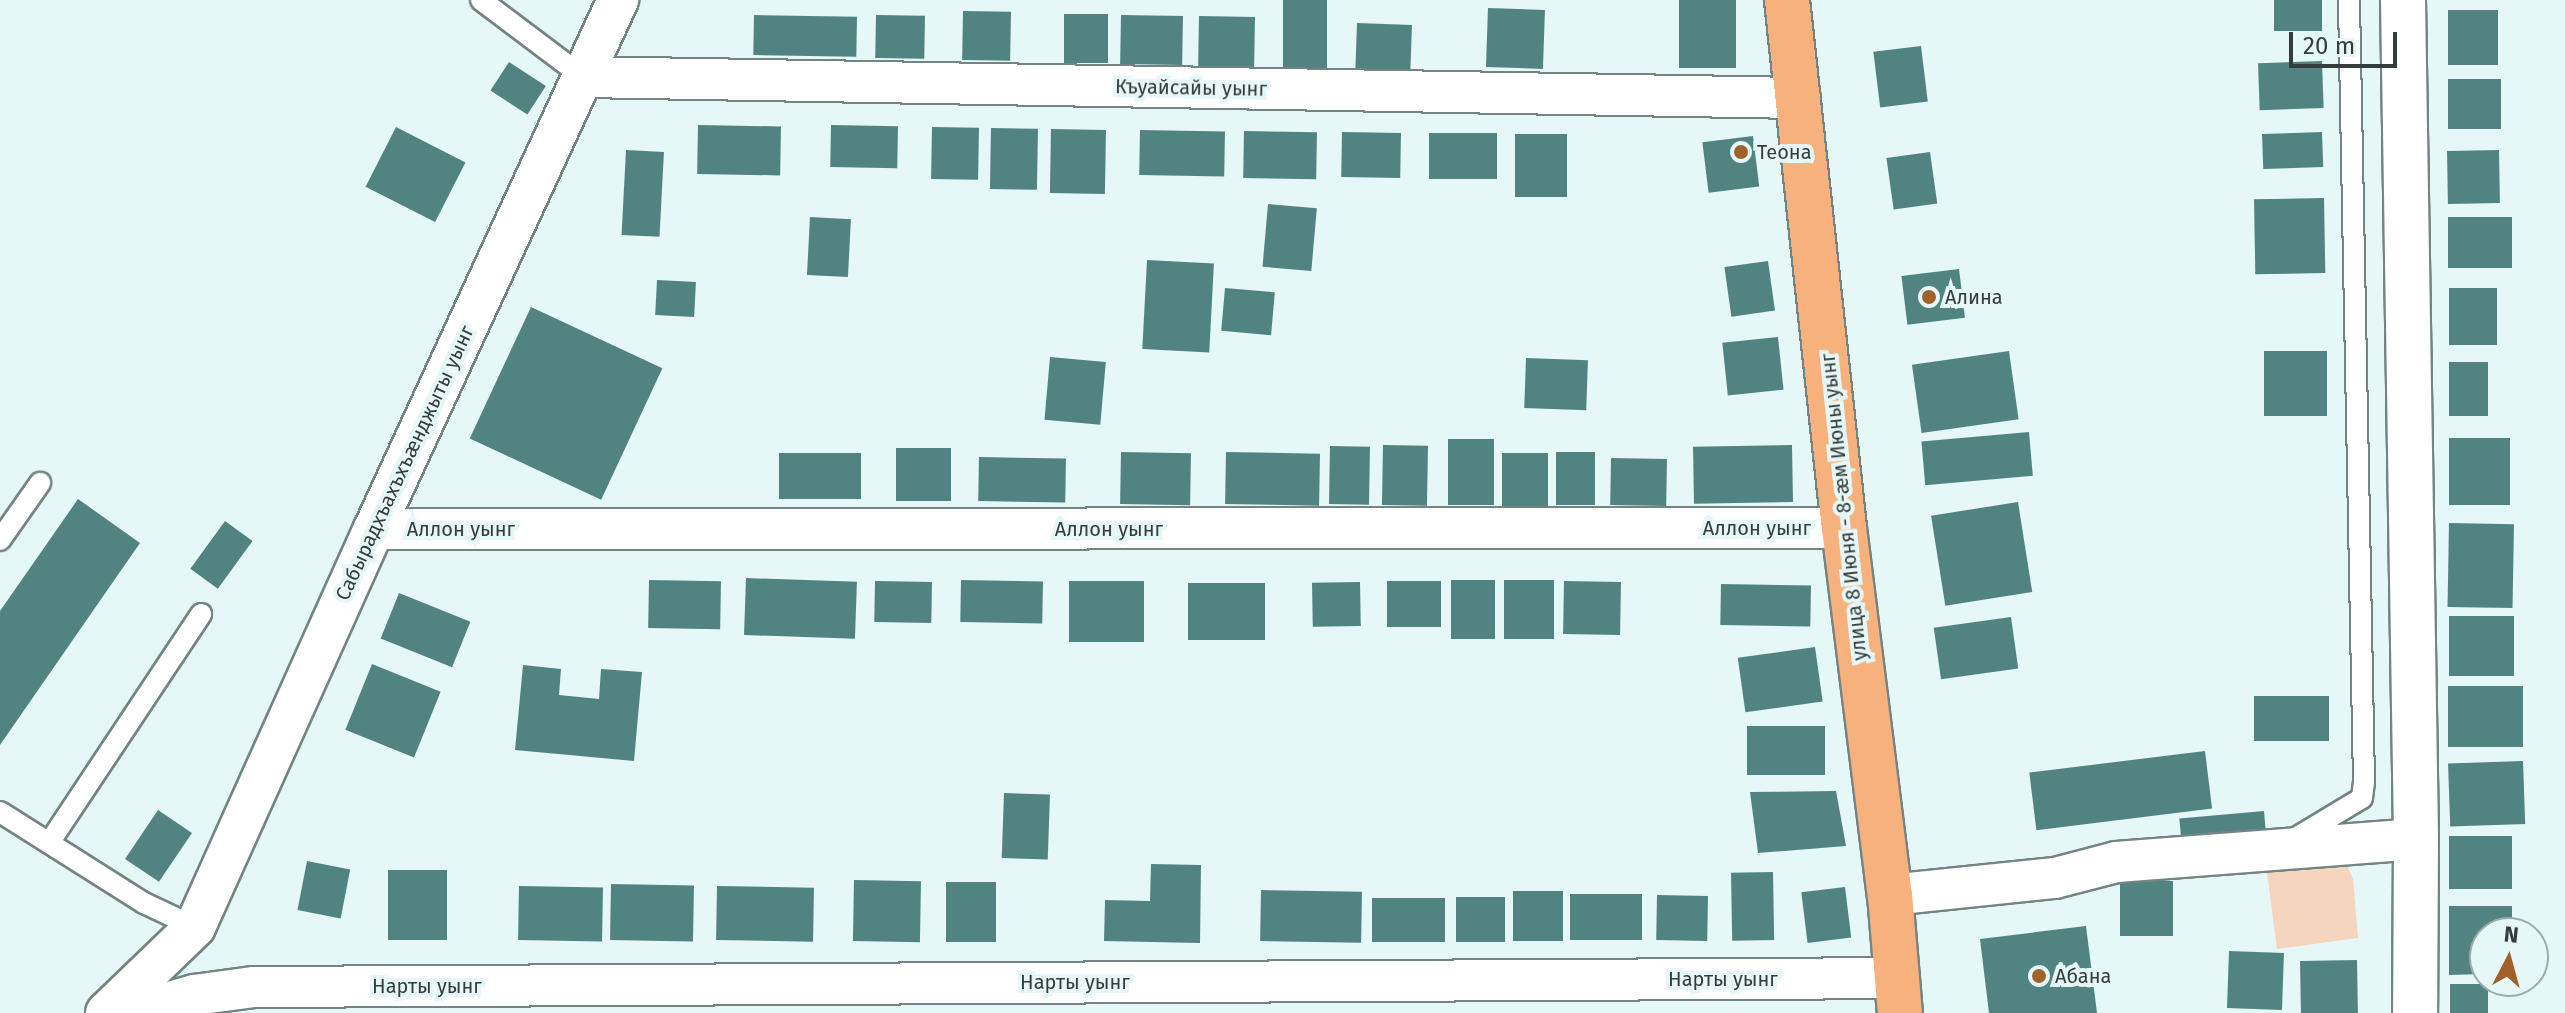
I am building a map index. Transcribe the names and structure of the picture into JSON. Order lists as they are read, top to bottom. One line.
{"streets":{"highway":["улица 8 Июня - 8-ӕм Июны уынг"],"street":["Къуайсайы уынг","Сабырадхъахъхъæнджыты уынг","Аллон уынг","Нарты уынг"]},"crossings":[["Къуайсайы уынг","Сабырадхъахъхъæнджыты уынг"],["Къуайсайы уынг","улица 8 Июня - 8-ӕм Июны уынг"],["Сабырадхъахъхъæнджыты уынг","Аллон уынг"],["улица 8 Июня - 8-ӕм Июны уынг","Аллон уынг"],["улица 8 Июня - 8-ӕм Июны уынг","Нарты уынг"]],"places":["Теона","Алина","Абана"],"scale_bar":"20 m","north":"top"}
